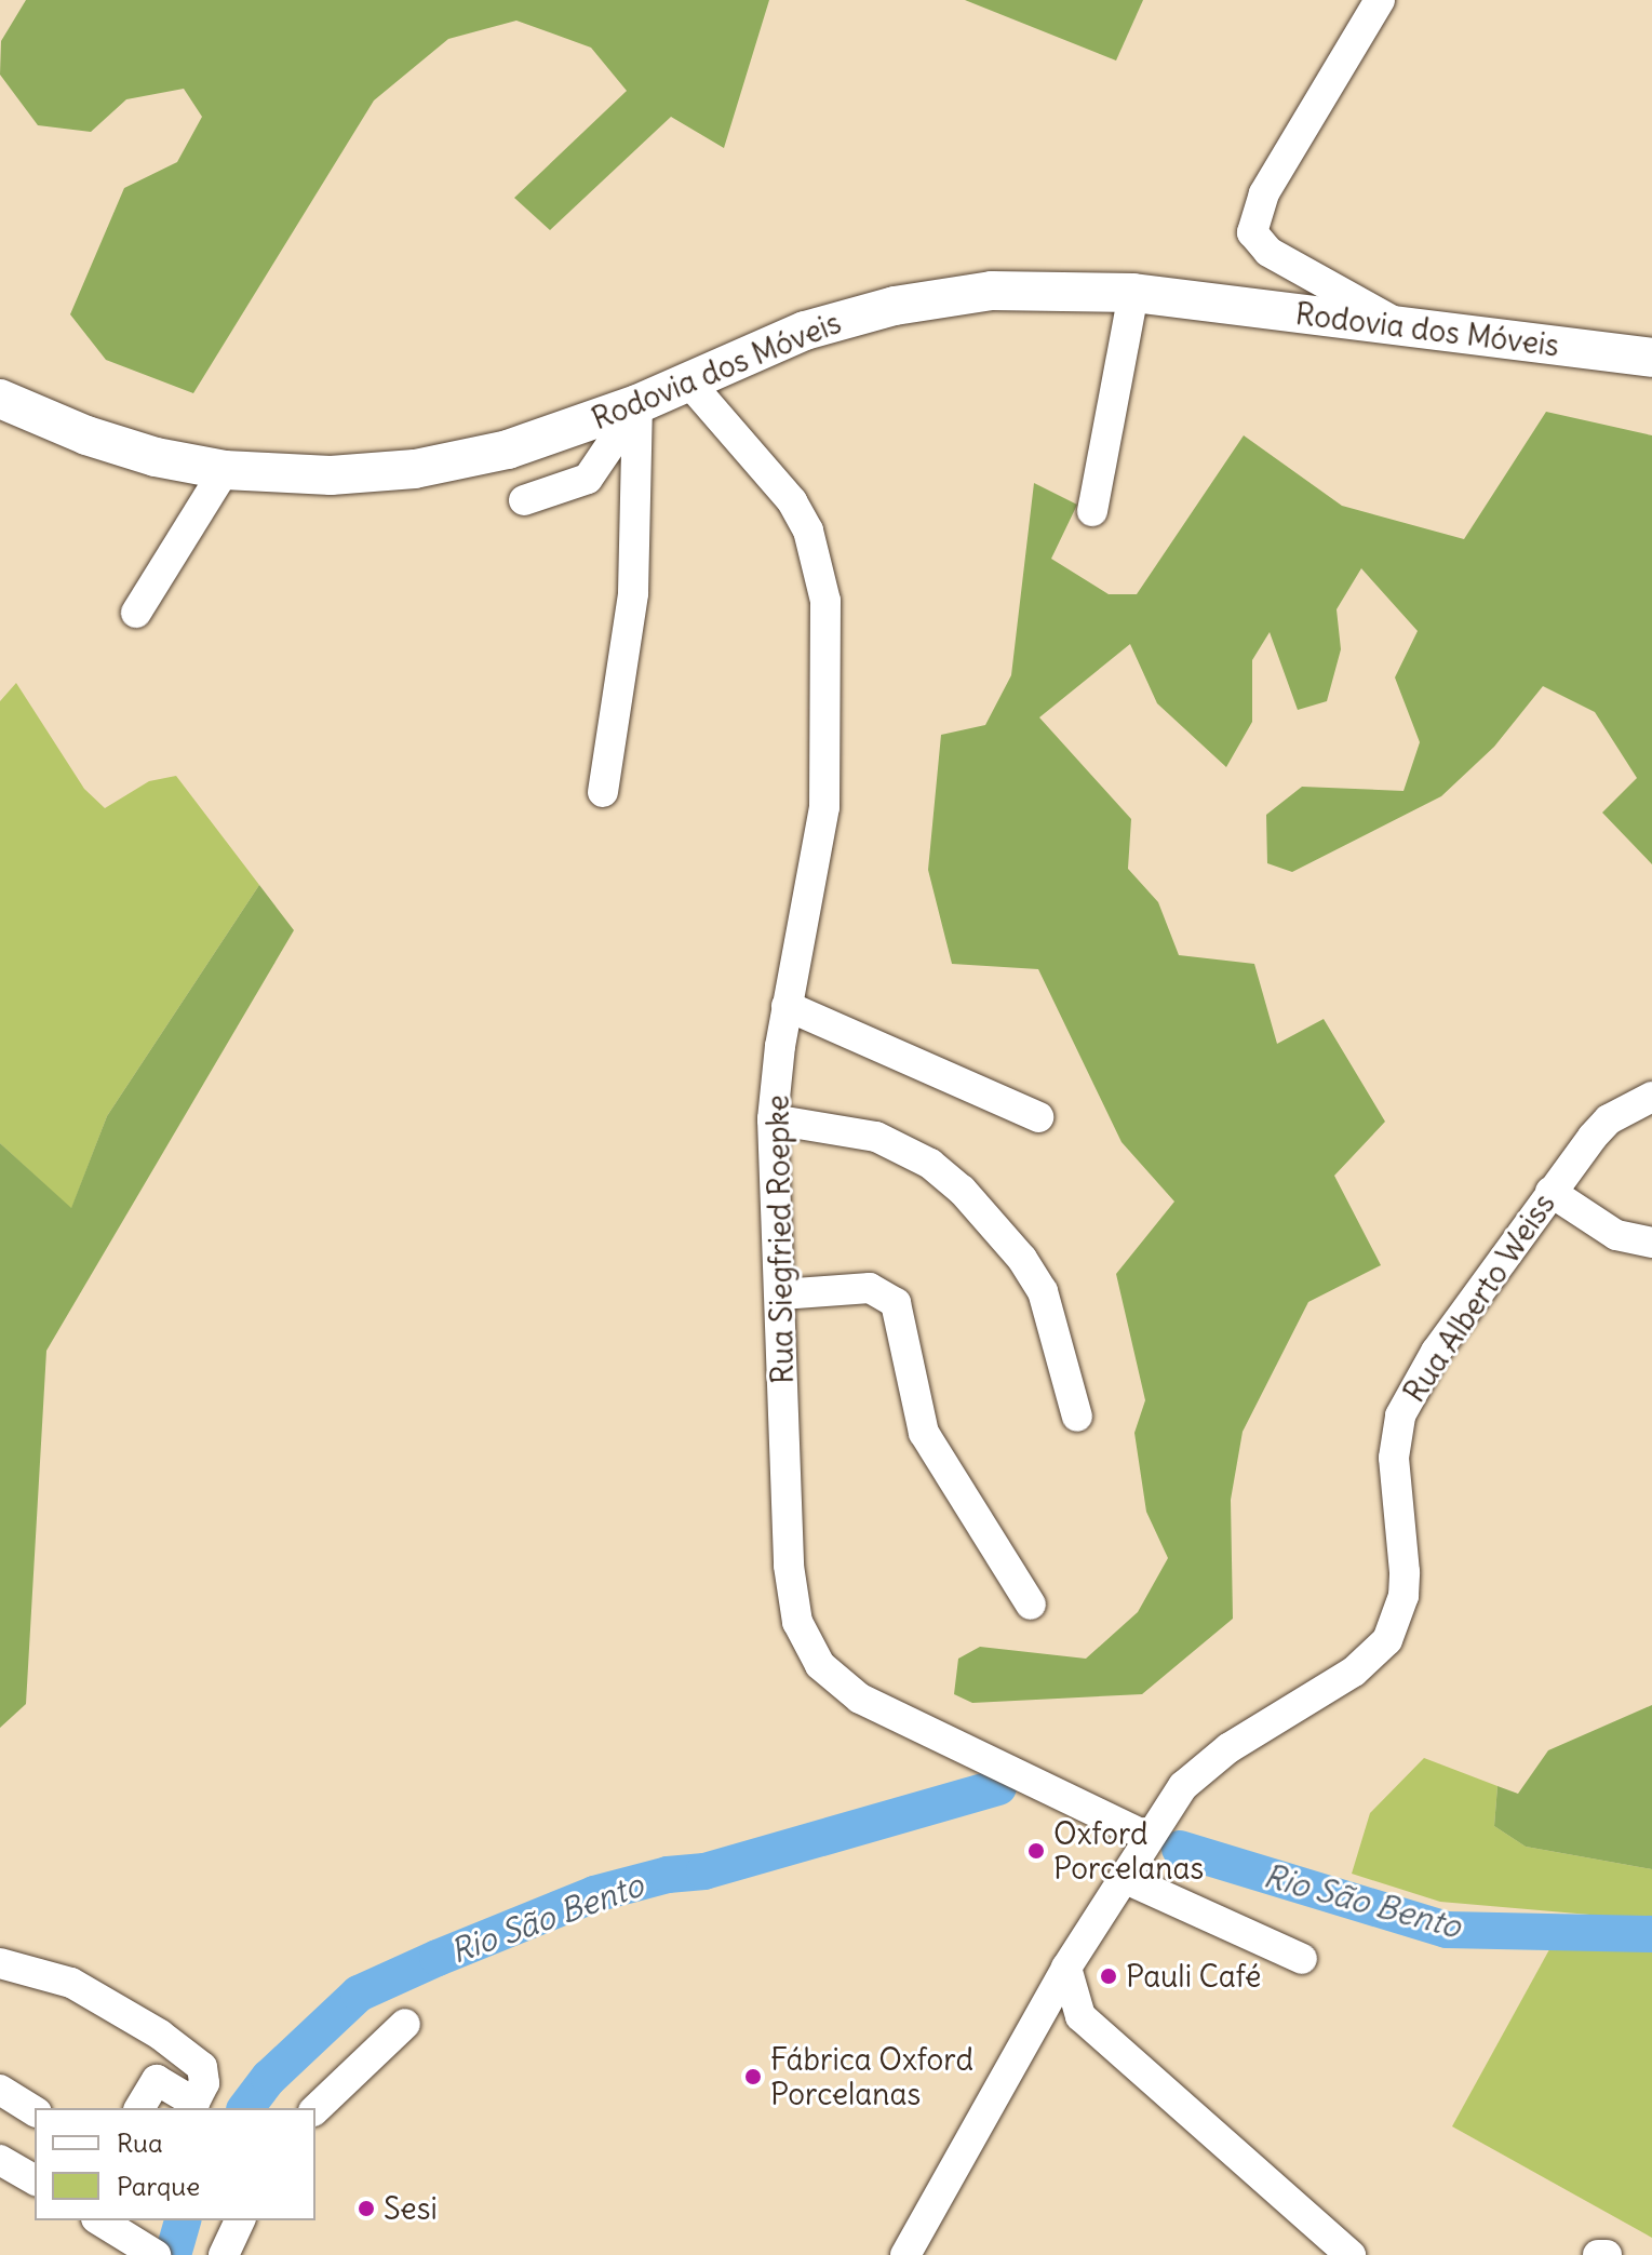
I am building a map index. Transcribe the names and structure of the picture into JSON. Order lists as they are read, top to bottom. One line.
{"streets":{"main road":["Rodovia dos Móveis"],"street":["Rua Siegfried Roepke","Rua Alberto Weiss"]},"crossings":[["Rodovia dos Móveis","Rua Siegfried Roepke"],["Rua Siegfried Roepke","Rua Alberto Weiss"]],"water":["Rio São Bento"],"places":["Oxford Porcelanas","Pauli Café","Fábrica Oxford Porcelanas","Sesi"],"legend":["Rua","Parque"]}
